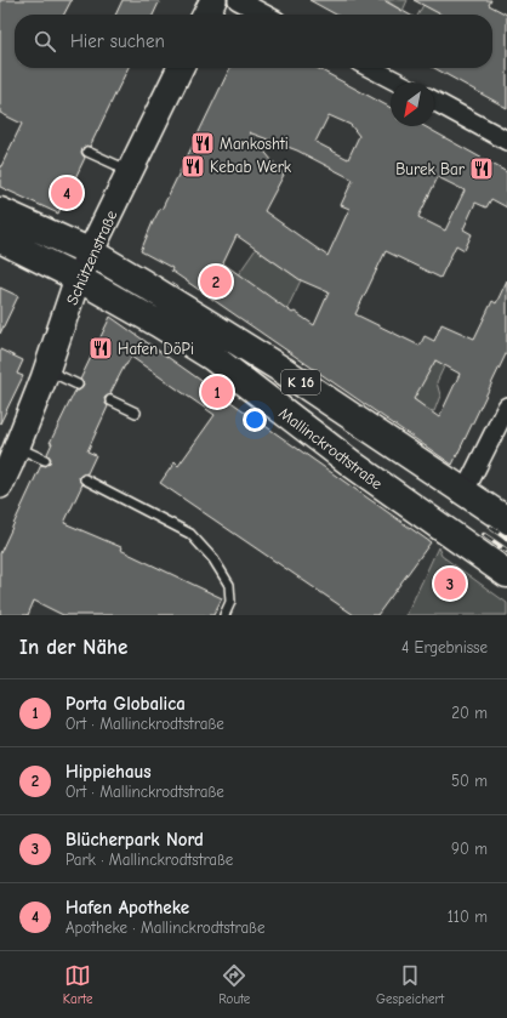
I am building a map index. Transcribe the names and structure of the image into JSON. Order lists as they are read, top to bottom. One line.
{"streets":{"main road":["K 16","Mallinckrodtstraße"],"street":["Schützenstraße"]},"crossings":[["Schützenstraße","K 16"],["Schützenstraße","Mallinckrodtstraße"]],"places":{"restaurant":["Mankoshti","Kebab Werk","Burek Bar","Hafen DöPi"]},"north":"bottom left","page":{"search":"Hier suchen","pins":["4","2","1","3"],"heading":["In der Nähe","4 Ergebnisse"],"list":[{"mark":"1","name":"Porta Globalica","note":"Ort · Mallinckrodtstraße","value":"20 m"},{"mark":"2","name":"Hippiehaus","note":"Ort · Mallinckrodtstraße","value":"50 m"},{"mark":"3","name":"Blücherpark Nord","note":"Park · Mallinckrodtstraße","value":"90 m"},{"mark":"4","name":"Hafen Apotheke","note":"Apotheke · Mallinckrodtstraße","value":"110 m"}],"nav":["Karte","Route","Gespeichert"]}}
